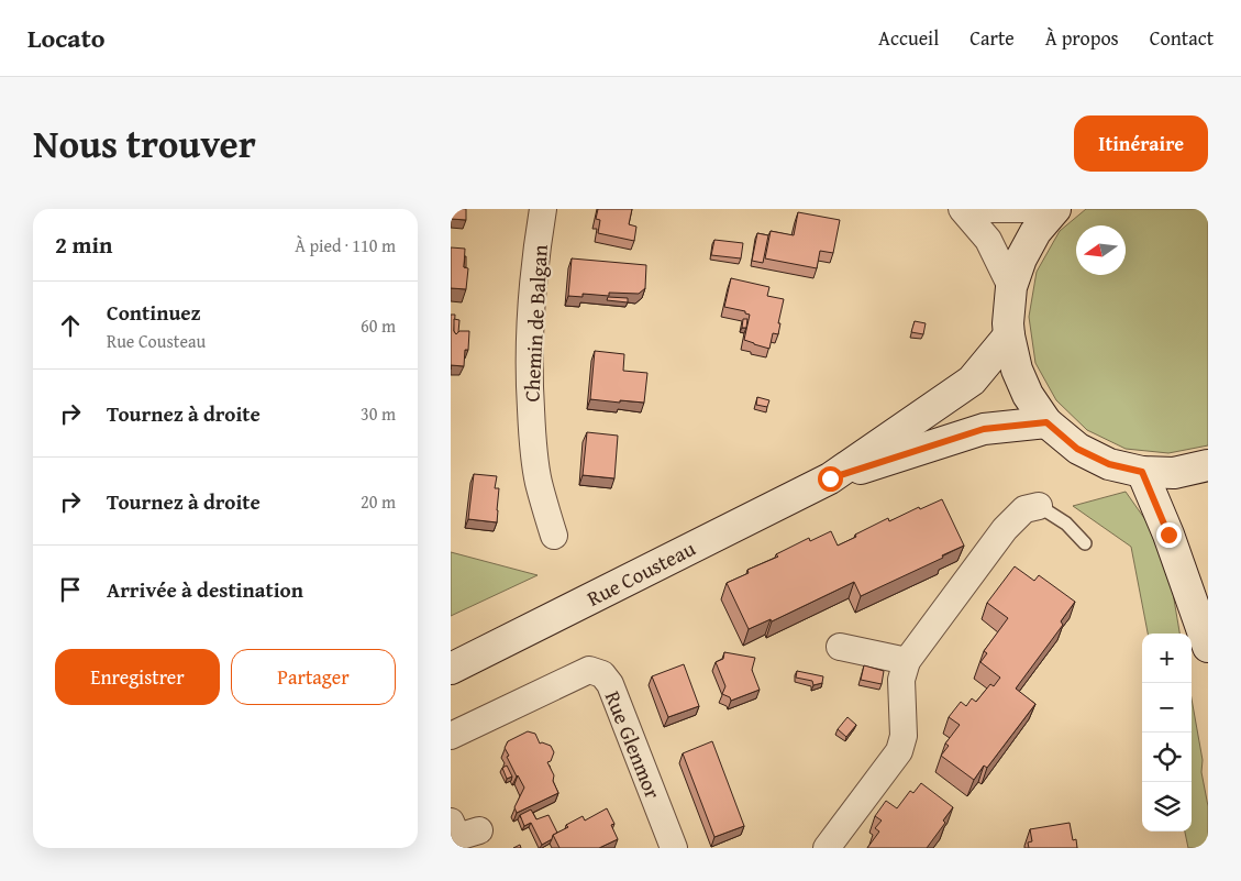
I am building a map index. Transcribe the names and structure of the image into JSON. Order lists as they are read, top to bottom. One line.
{"streets":{"main road":["Rue Cousteau"],"street":["Chemin de Balgan","Rue Glenmor"]},"north":"left","page":{"header":"Locato","nav":["Accueil","Carte","À propos","Contact"],"title":"Nous trouver","buttons":["Itinéraire",["Enregistrer","Partager"]],"heading":["2 min","À pied · 110 m"],"list":[["Continuez","Rue Cousteau","60 m"],["Tournez à droite","30 m"],["Tournez à droite","20 m"],"Arrivée à destination"],"map_buttons":["+","−"]}}
